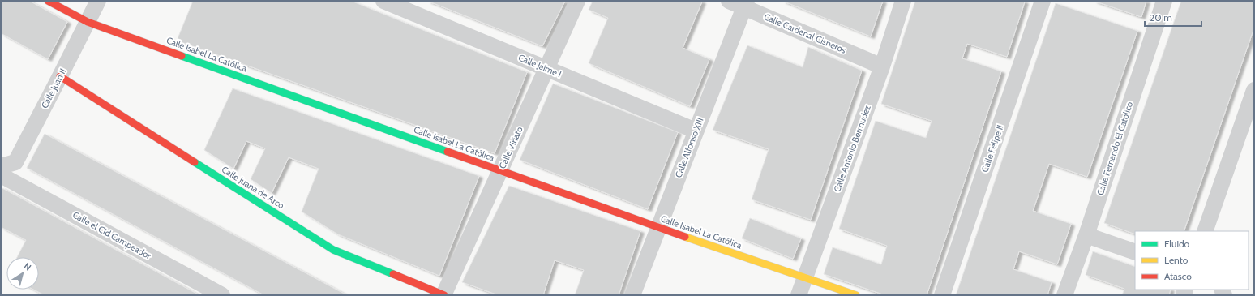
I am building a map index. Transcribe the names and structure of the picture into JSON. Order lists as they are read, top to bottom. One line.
{"streets":{"street":["Calle Cardenal Cisneros","Calle Isabel La Católica","Calle Jaime I","Calle Juan II","Calle Viriato","Calle Alfonso XIII","Calle Antonio Bermudez","Calle Felipe II","Calle Fernando El Catolico","Calle Juana de Arco","Calle el Cid Campeador"]},"crossings":[["Calle Cardenal Cisneros","Calle Alfonso XIII"],["Calle Cardenal Cisneros","Calle Antonio Bermudez"],["Calle Isabel La Católica","Calle Juan II"],["Calle Isabel La Católica","Calle Viriato"],["Calle Isabel La Católica","Calle Alfonso XIII"],["Calle Isabel La Católica","Calle Antonio Bermudez"],["Calle Jaime I","Calle Viriato"],["Calle Jaime I","Calle Alfonso XIII"],["Calle Juan II","Calle Juana de Arco"],["Calle Viriato","Calle Juana de Arco"]],"legend":["Fluido","Lento","Atasco"],"scale_bar":"20 m","north":"top right"}
